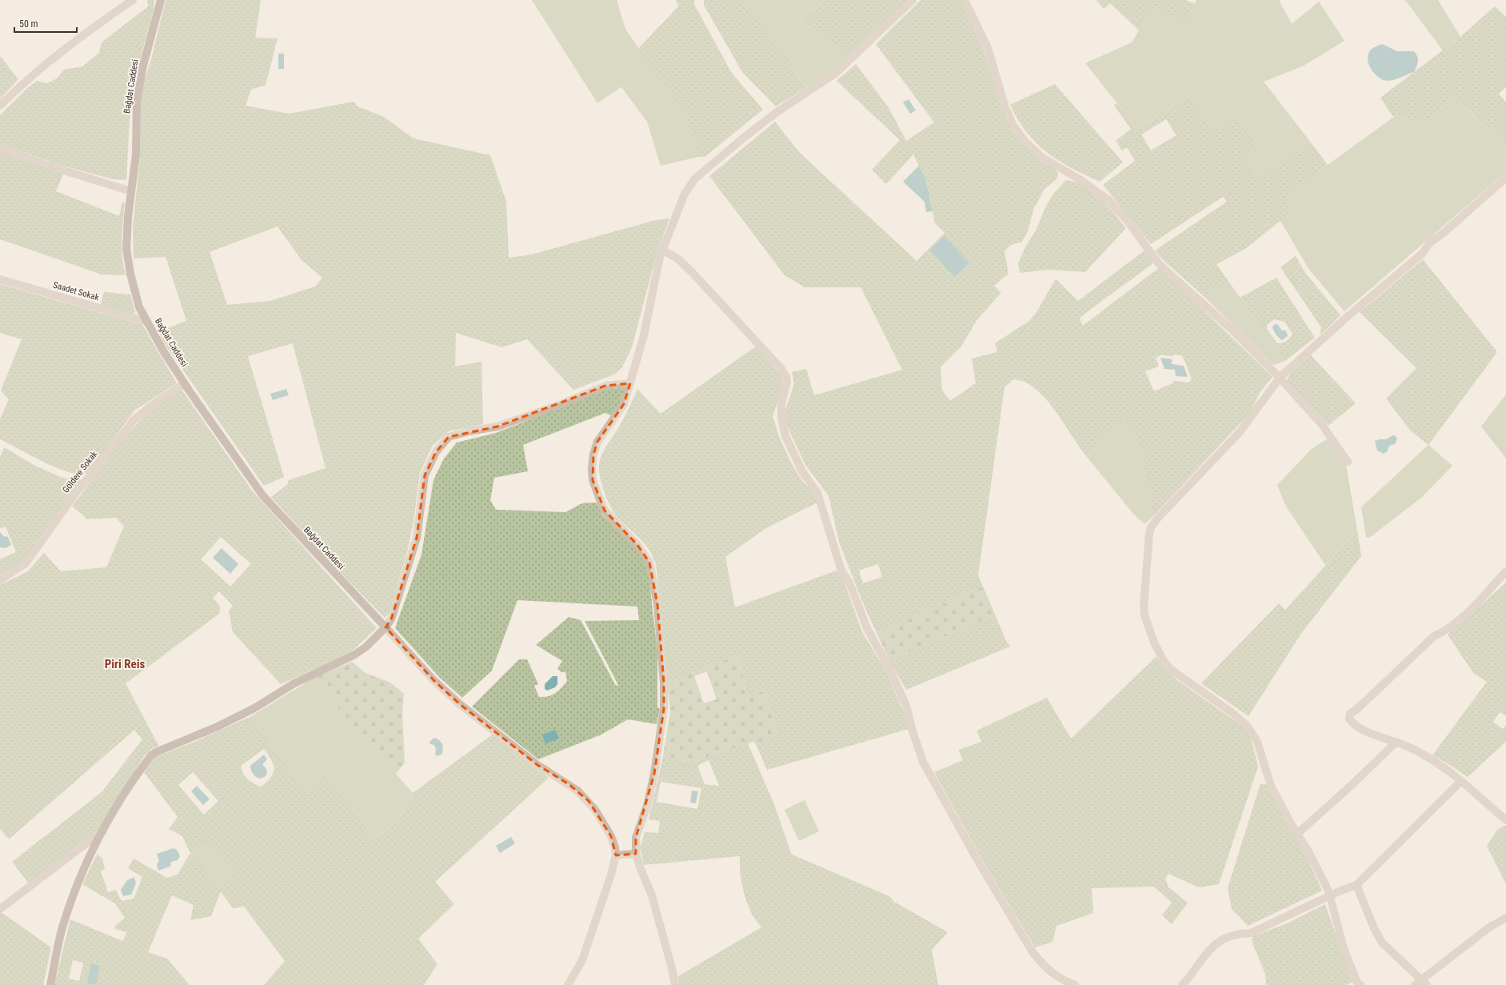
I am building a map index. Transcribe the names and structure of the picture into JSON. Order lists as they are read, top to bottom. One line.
{"streets":{"street":["Bağdat Caddesi","Saadet Sokak","Göldere Sokak"]},"crossings":[["Bağdat Caddesi","Saadet Sokak"],["Bağdat Caddesi","Göldere Sokak"]],"districts":["Piri Reis"],"scale_bar":"50 m"}
